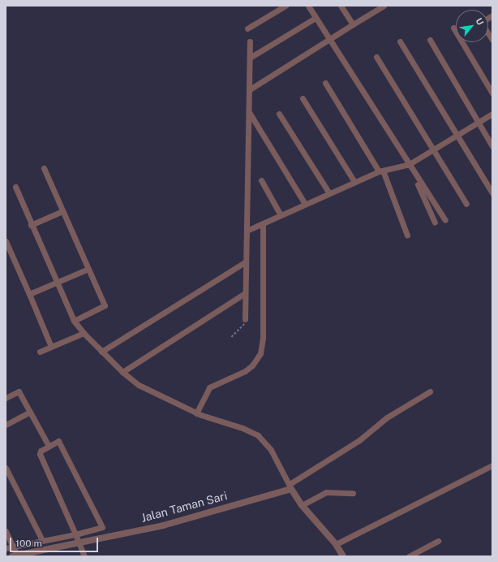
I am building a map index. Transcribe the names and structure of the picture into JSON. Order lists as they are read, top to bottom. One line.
{"streets":{"street":["Jalan Taman Sari"]},"scale_bar":"100 m","north":"top right"}
